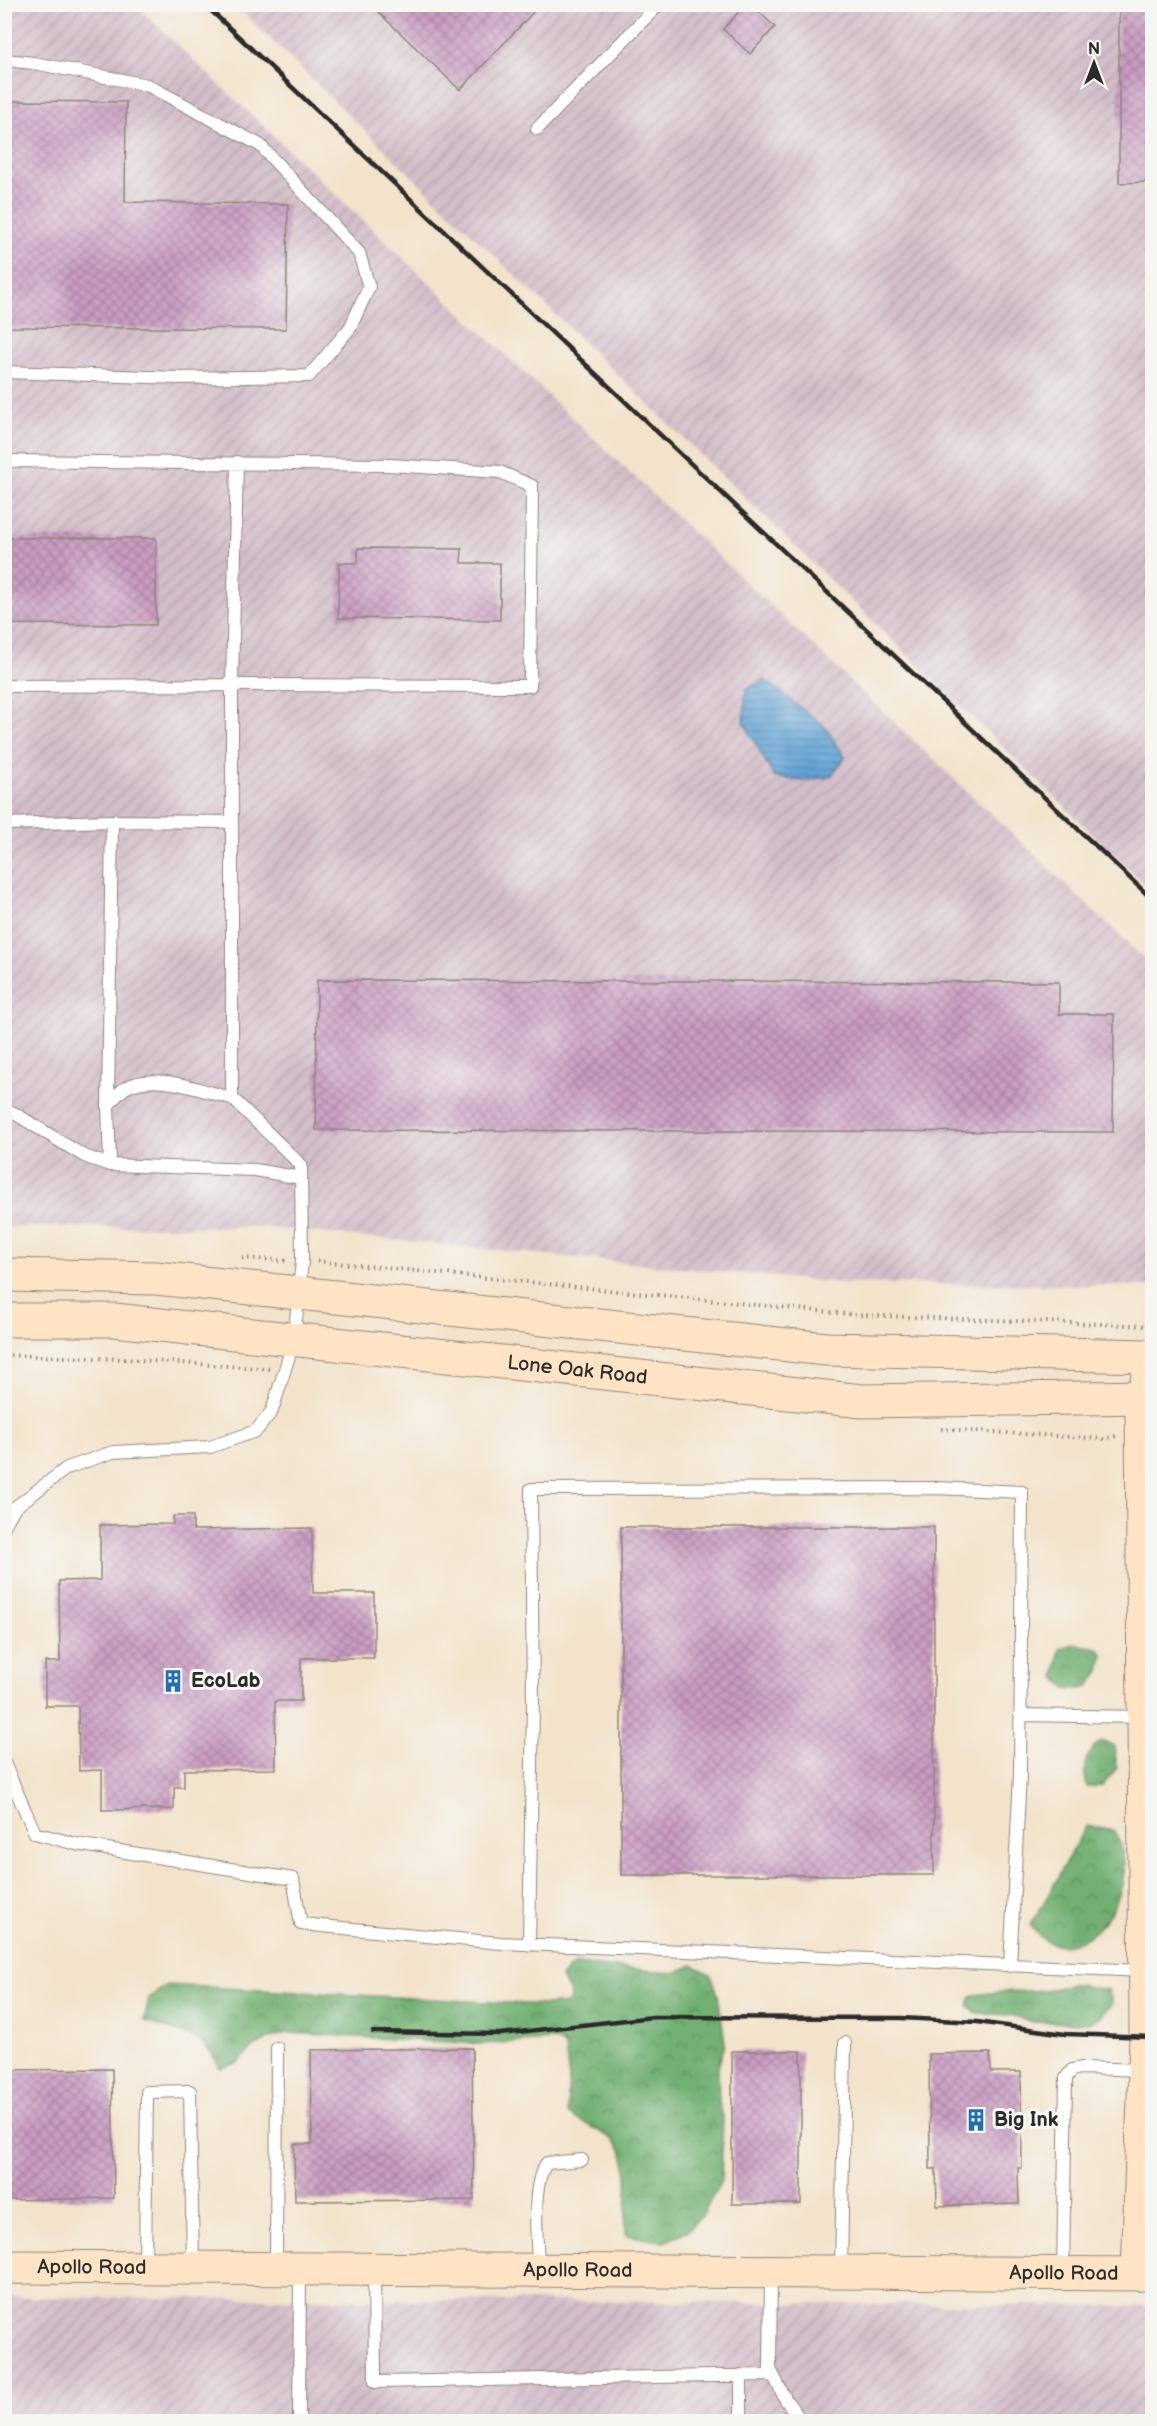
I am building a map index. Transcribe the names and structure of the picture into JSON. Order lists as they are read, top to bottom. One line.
{"streets":{"main road":["Lone Oak Road","Apollo Road"]},"places":{"building":["EcoLab","Big Ink"]},"north":"top"}
